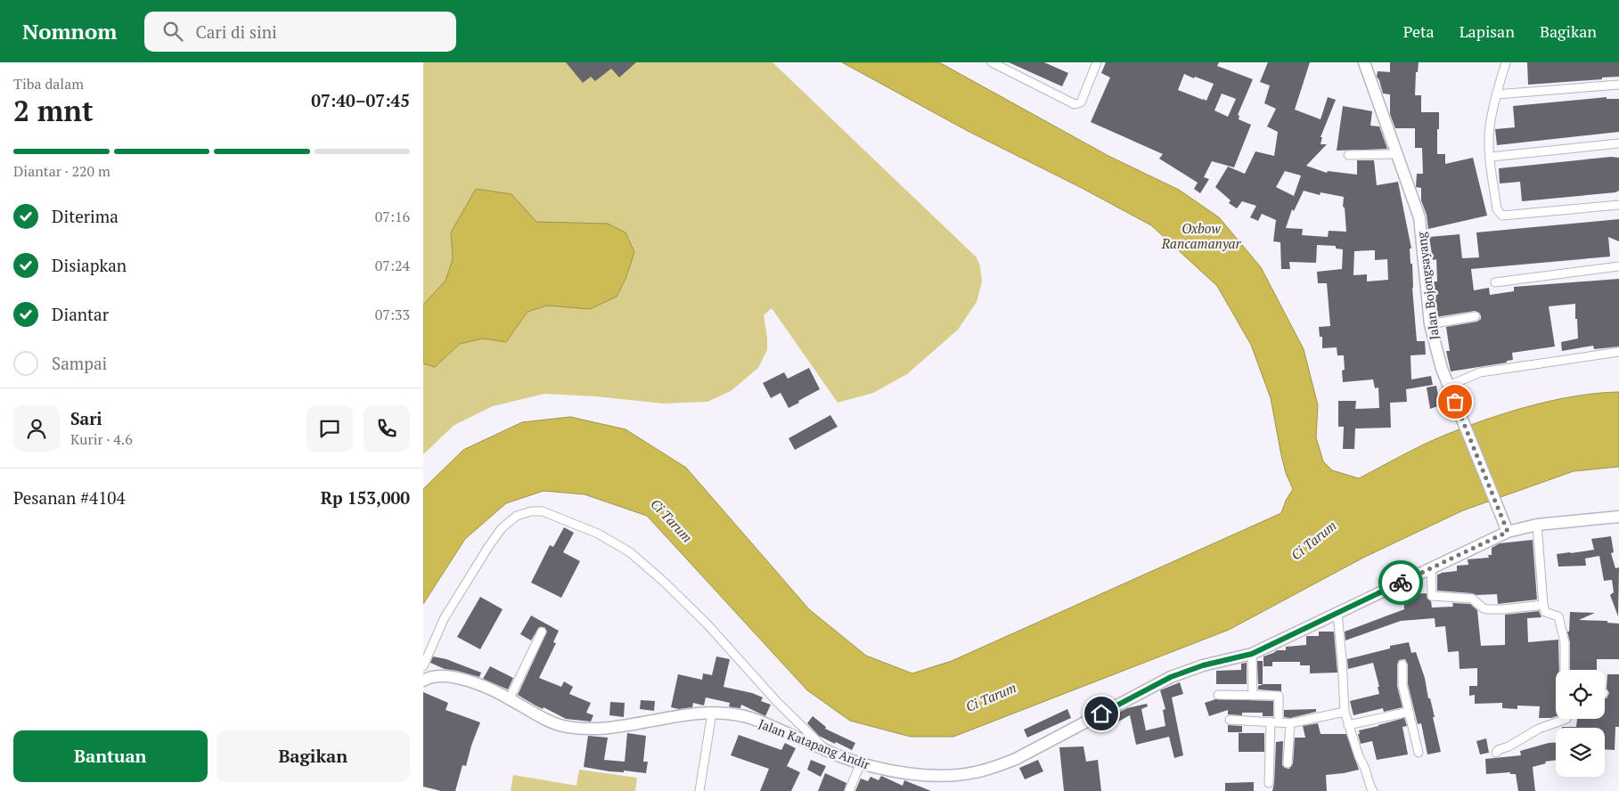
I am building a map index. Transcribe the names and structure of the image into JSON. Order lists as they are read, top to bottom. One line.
{"streets":{"street":["Jalan Bojongsayang","Jalan Katapang Andir"]},"crossings":[["Jalan Bojongsayang","Jalan Katapang Andir"]],"water":["Oxbow Rancamanyar","Ci Tarum"],"page":{"header":"Nomnom","search":"Cari di sini","nav":["Peta","Lapisan","Bagikan"],"heading":["2 mnt","Tiba dalam","07:40–07:45"],"panel":["Sari","Kurir · 4.6","Pesanan #4104","Rp 153,000"],"bar":"Diantar · 220 m","list":[["Diterima","07:16"],["Disiapkan","07:24"],["Diantar","07:33"],"Sampai"],"buttons":["Bantuan","Bagikan"]}}
